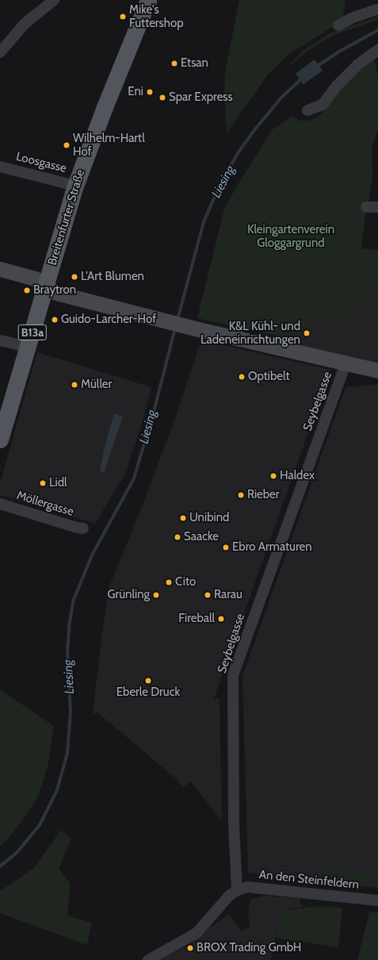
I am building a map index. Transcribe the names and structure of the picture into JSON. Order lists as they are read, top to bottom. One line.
{"streets":{"main road":["Breitenfurter Straße","B13a"],"street":["Loosgasse","Seybelgasse","Möllergasse","An den Steinfeldern"]},"crossings":[["Loosgasse","Breitenfurter Straße"],["Seybelgasse","An den Steinfeldern"]],"water":["Liesing"],"parks":["Kleingartenverein Gloggargrund"],"places":["Mike's Futtershop","Etsan","Eni","Spar Express","Wilhelm-Hartl Hof","L'Art Blumen","Braytron","Guido-Larcher-Hof","K&L Kühl- und Ladeneinrichtungen","Optibelt","Müller","Haldex","Lidl","Rieber","Unibind","Saacke","Ebro Armaturen","Cito","Grünling","Rarau","Fireball","Eberle Druck","BROX Trading GmbH"]}
